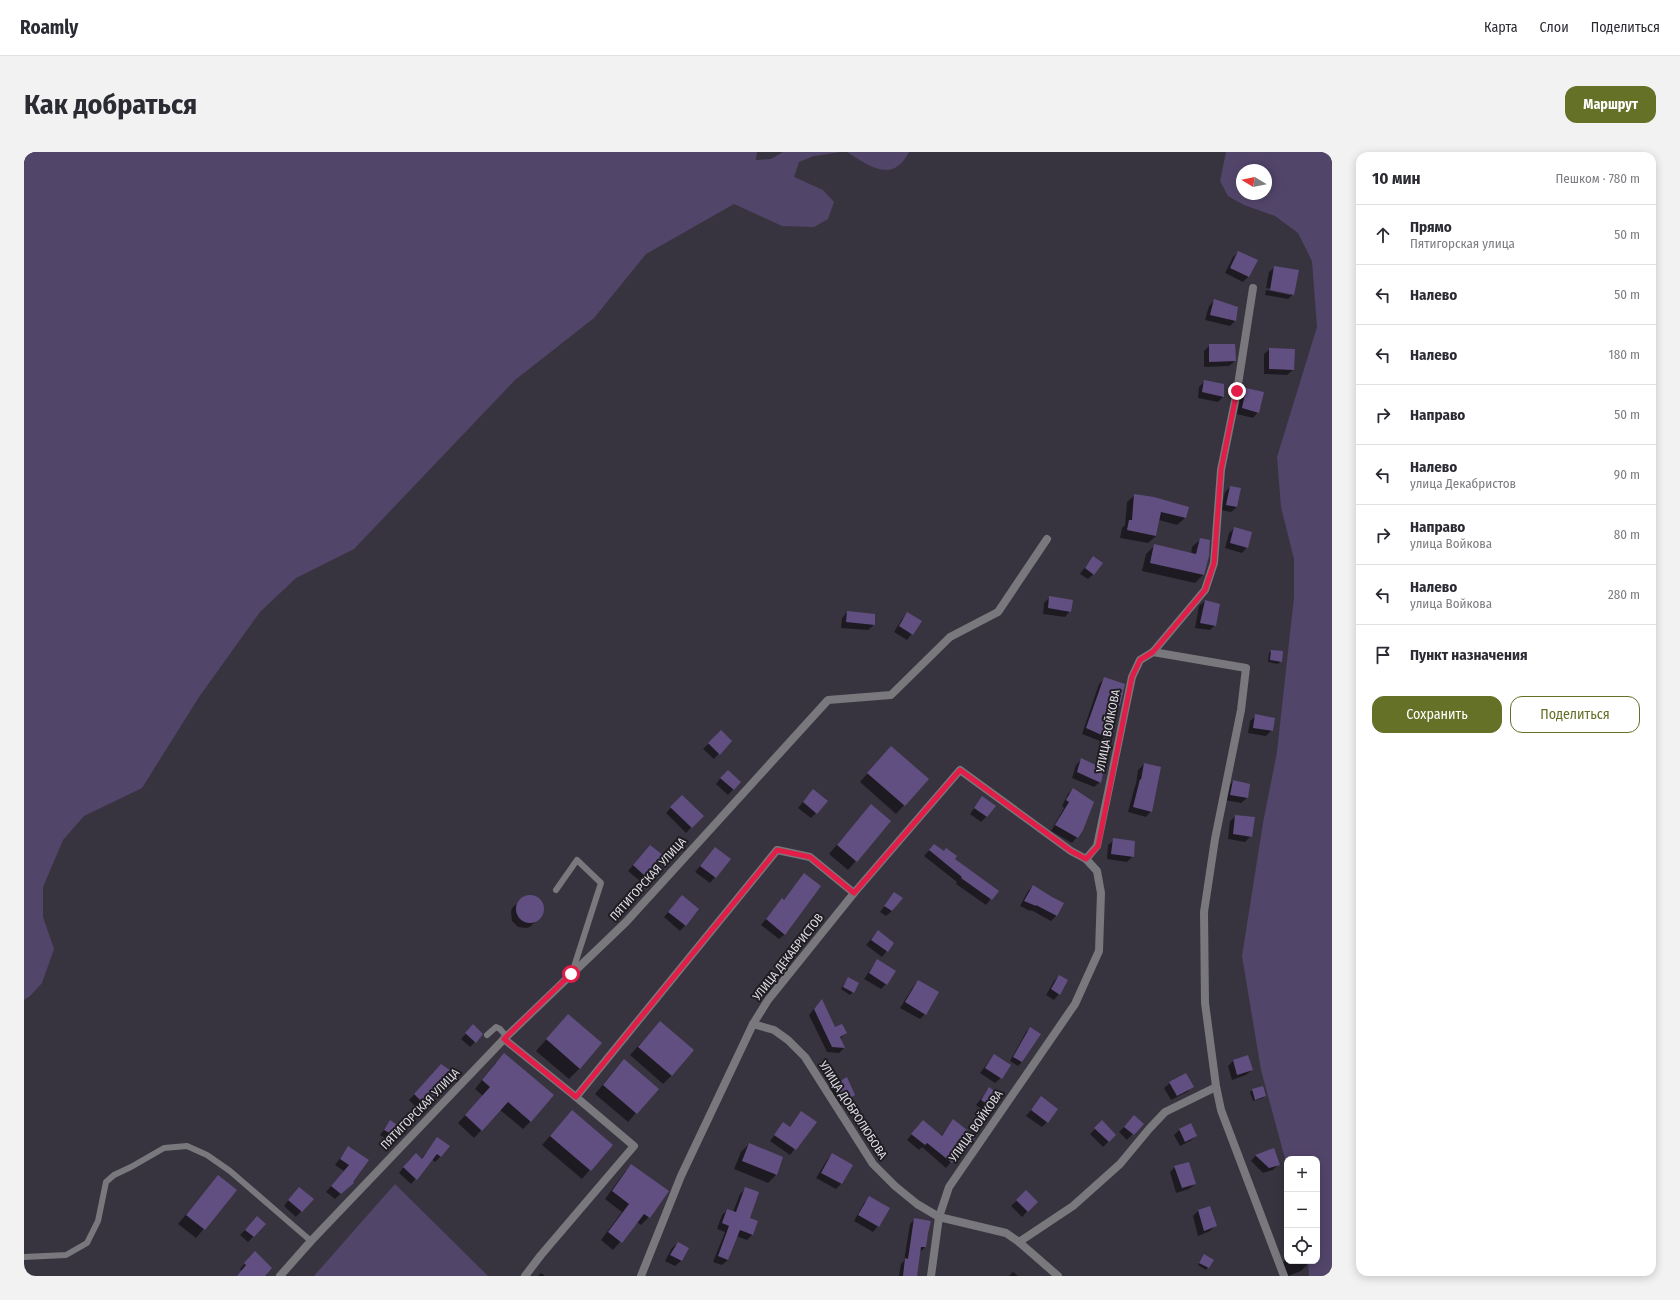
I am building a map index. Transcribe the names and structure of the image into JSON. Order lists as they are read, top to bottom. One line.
{"streets":{"street":["УЛИЦА ВОЙКОВА","ПЯТИГОРСКАЯ УЛИЦА","УЛИЦА ДЕКАБРИСТОВ","УЛИЦА ДОБРОЛЮБОВА"]},"crossings":[["УЛИЦА ВОЙКОВА","УЛИЦА ДЕКАБРИСТОВ"],["УЛИЦА ВОЙКОВА","УЛИЦА ДОБРОЛЮБОВА"],["УЛИЦА ДЕКАБРИСТОВ","УЛИЦА ДОБРОЛЮБОВА"]],"north":"left","page":{"header":"Roamly","nav":["Карта","Слои","Поделиться"],"buttons":["Маршрут",["Сохранить","Поделиться"]],"title":"Как добраться","heading":["10 мин","Пешком · 780 m"],"list":[["Прямо","Пятигорская улица","50 m"],["Налево","50 m"],["Налево","180 m"],["Направо","50 m"],["Налево","улица Декабристов","90 m"],["Направо","улица Войкова","80 m"],["Налево","улица Войкова","280 m"],"Пункт назначения"],"map_buttons":["+","−"]}}
